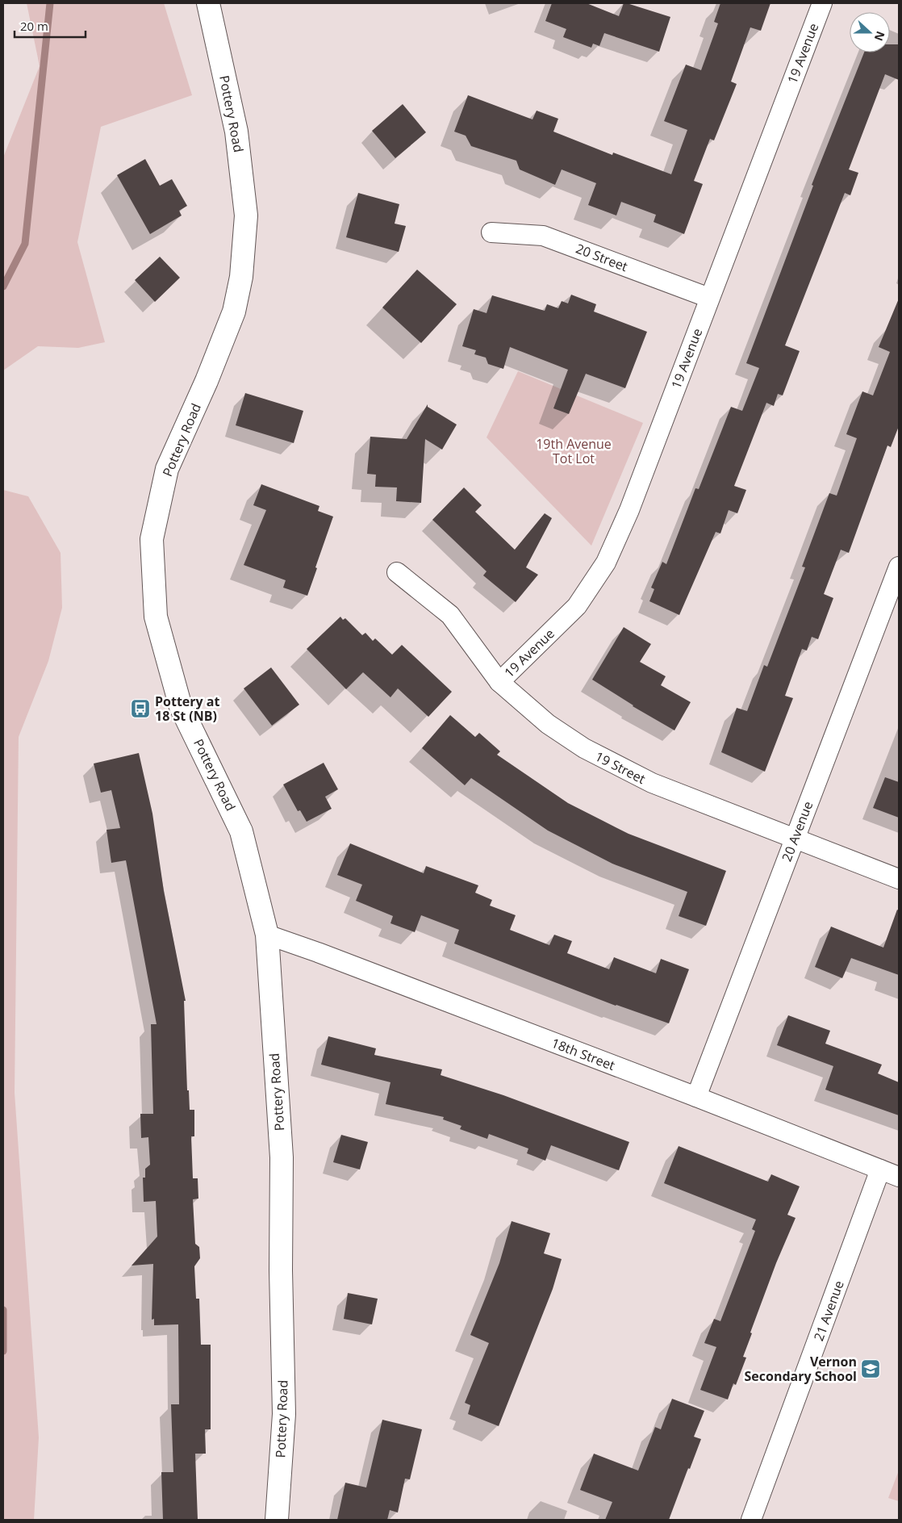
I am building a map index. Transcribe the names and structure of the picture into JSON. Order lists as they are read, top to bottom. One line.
{"streets":{"street":["19 Avenue","Pottery Road","20 Street","19 Street","20 Avenue","18th Street","21 Avenue"]},"crossings":[["19 Avenue","20 Street"],["19 Avenue","19 Street"],["Pottery Road","18th Street"],["19 Street","20 Avenue"],["20 Avenue","18th Street"],["18th Street","21 Avenue"]],"parks":["19th Avenue Tot Lot"],"places":{"bus stop":["Pottery at 18 St (NB)"],"school or university":["Vernon Secondary School"]},"scale_bar":"20 m","north":"right"}
